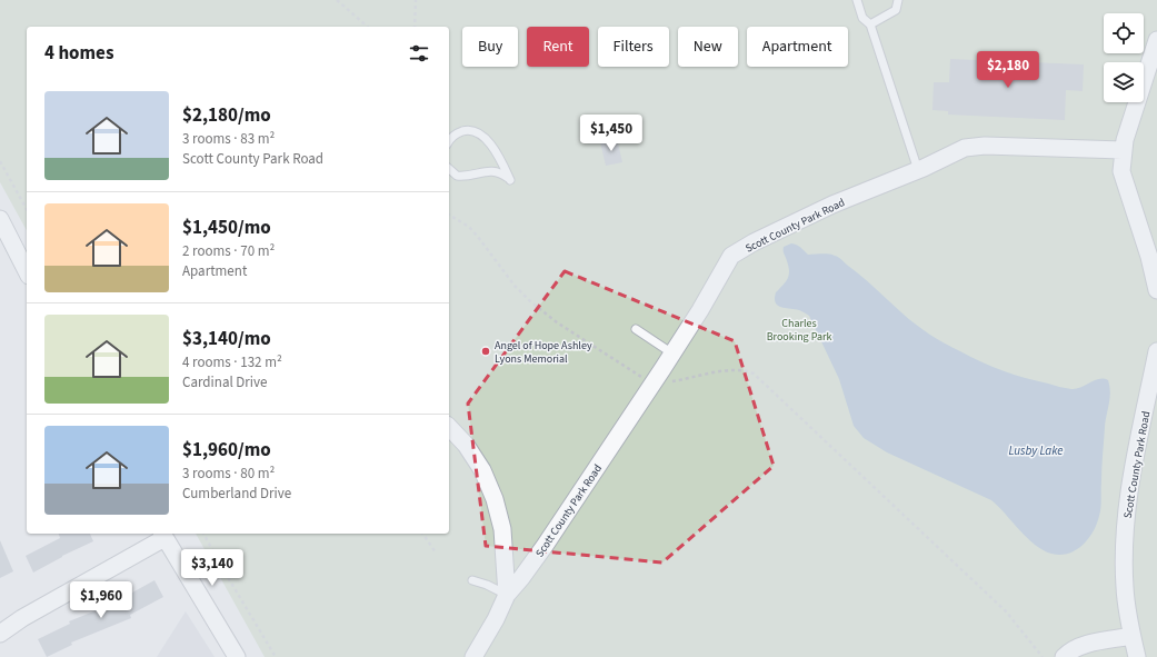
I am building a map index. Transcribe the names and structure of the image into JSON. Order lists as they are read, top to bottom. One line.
{"streets":{"street":["Scott County Park Road"]},"water":["Lusby Lake"],"parks":["Charles Brooking Park"],"places":["Angel of Hope Ashley Lyons Memorial"],"page":{"chip":["Buy","Rent","Filters","New","Apartment"],"heading":"4 homes","price":["$2,180","$1,450","$3,140","$1,960"],"list":[{"name":"$2,180/mo","note":"3 rooms · 83 m² · Scott County Park Road"},{"name":"$1,450/mo","note":"2 rooms · 70 m² · Apartment"},{"name":"$3,140/mo","note":"4 rooms · 132 m² · Cardinal Drive"},{"name":"$1,960/mo","note":"3 rooms · 80 m² · Cumberland Drive"}]}}
